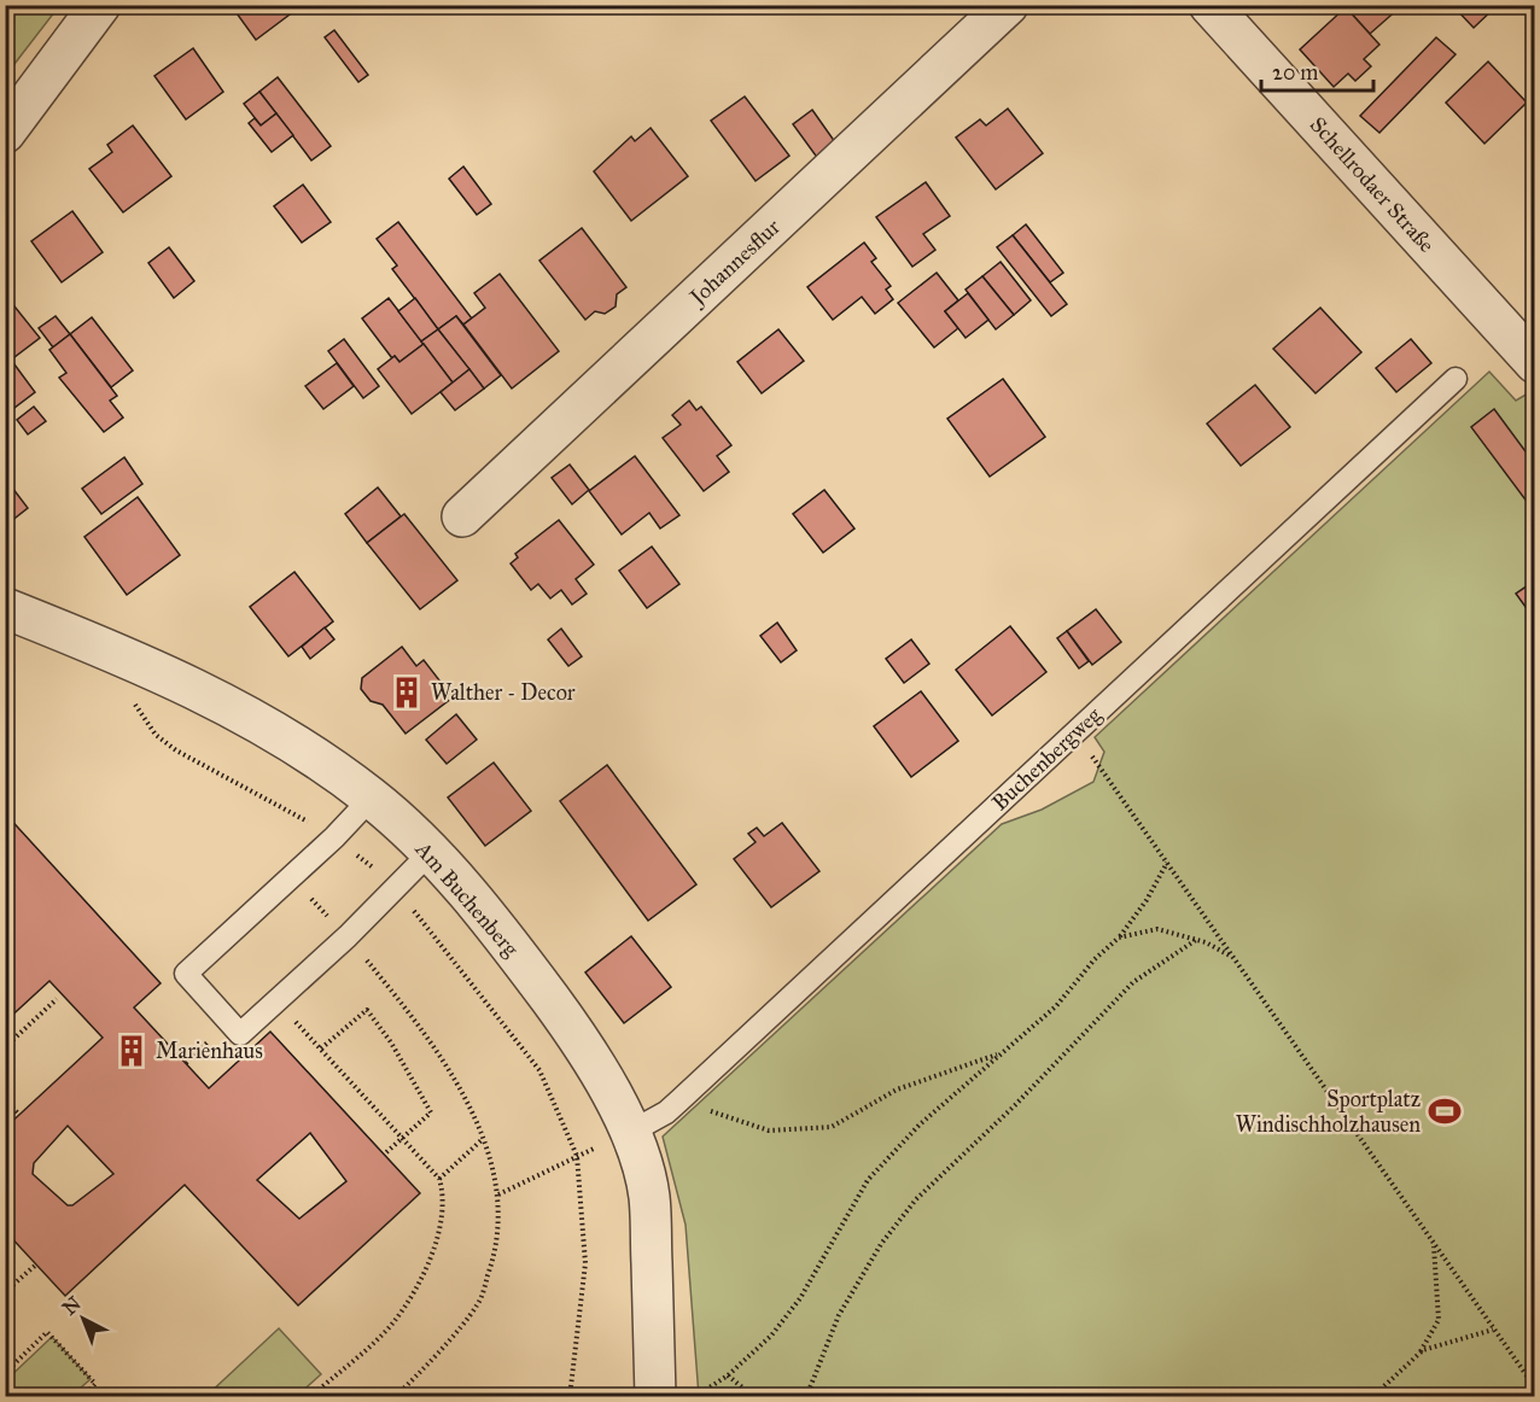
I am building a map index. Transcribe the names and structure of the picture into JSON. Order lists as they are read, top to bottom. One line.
{"streets":{"street":["Schellrodaer Straße","Johannesflur","Am Buchenberg"],"lane":["Buchenbergweg"]},"crossings":[["Buchenbergweg","Am Buchenberg"]],"places":{"building":["Walther - Decor","Marienhaus"],"sports":["Sportplatz Windischholzhausen"]},"scale_bar":"20 m","north":"top left"}
